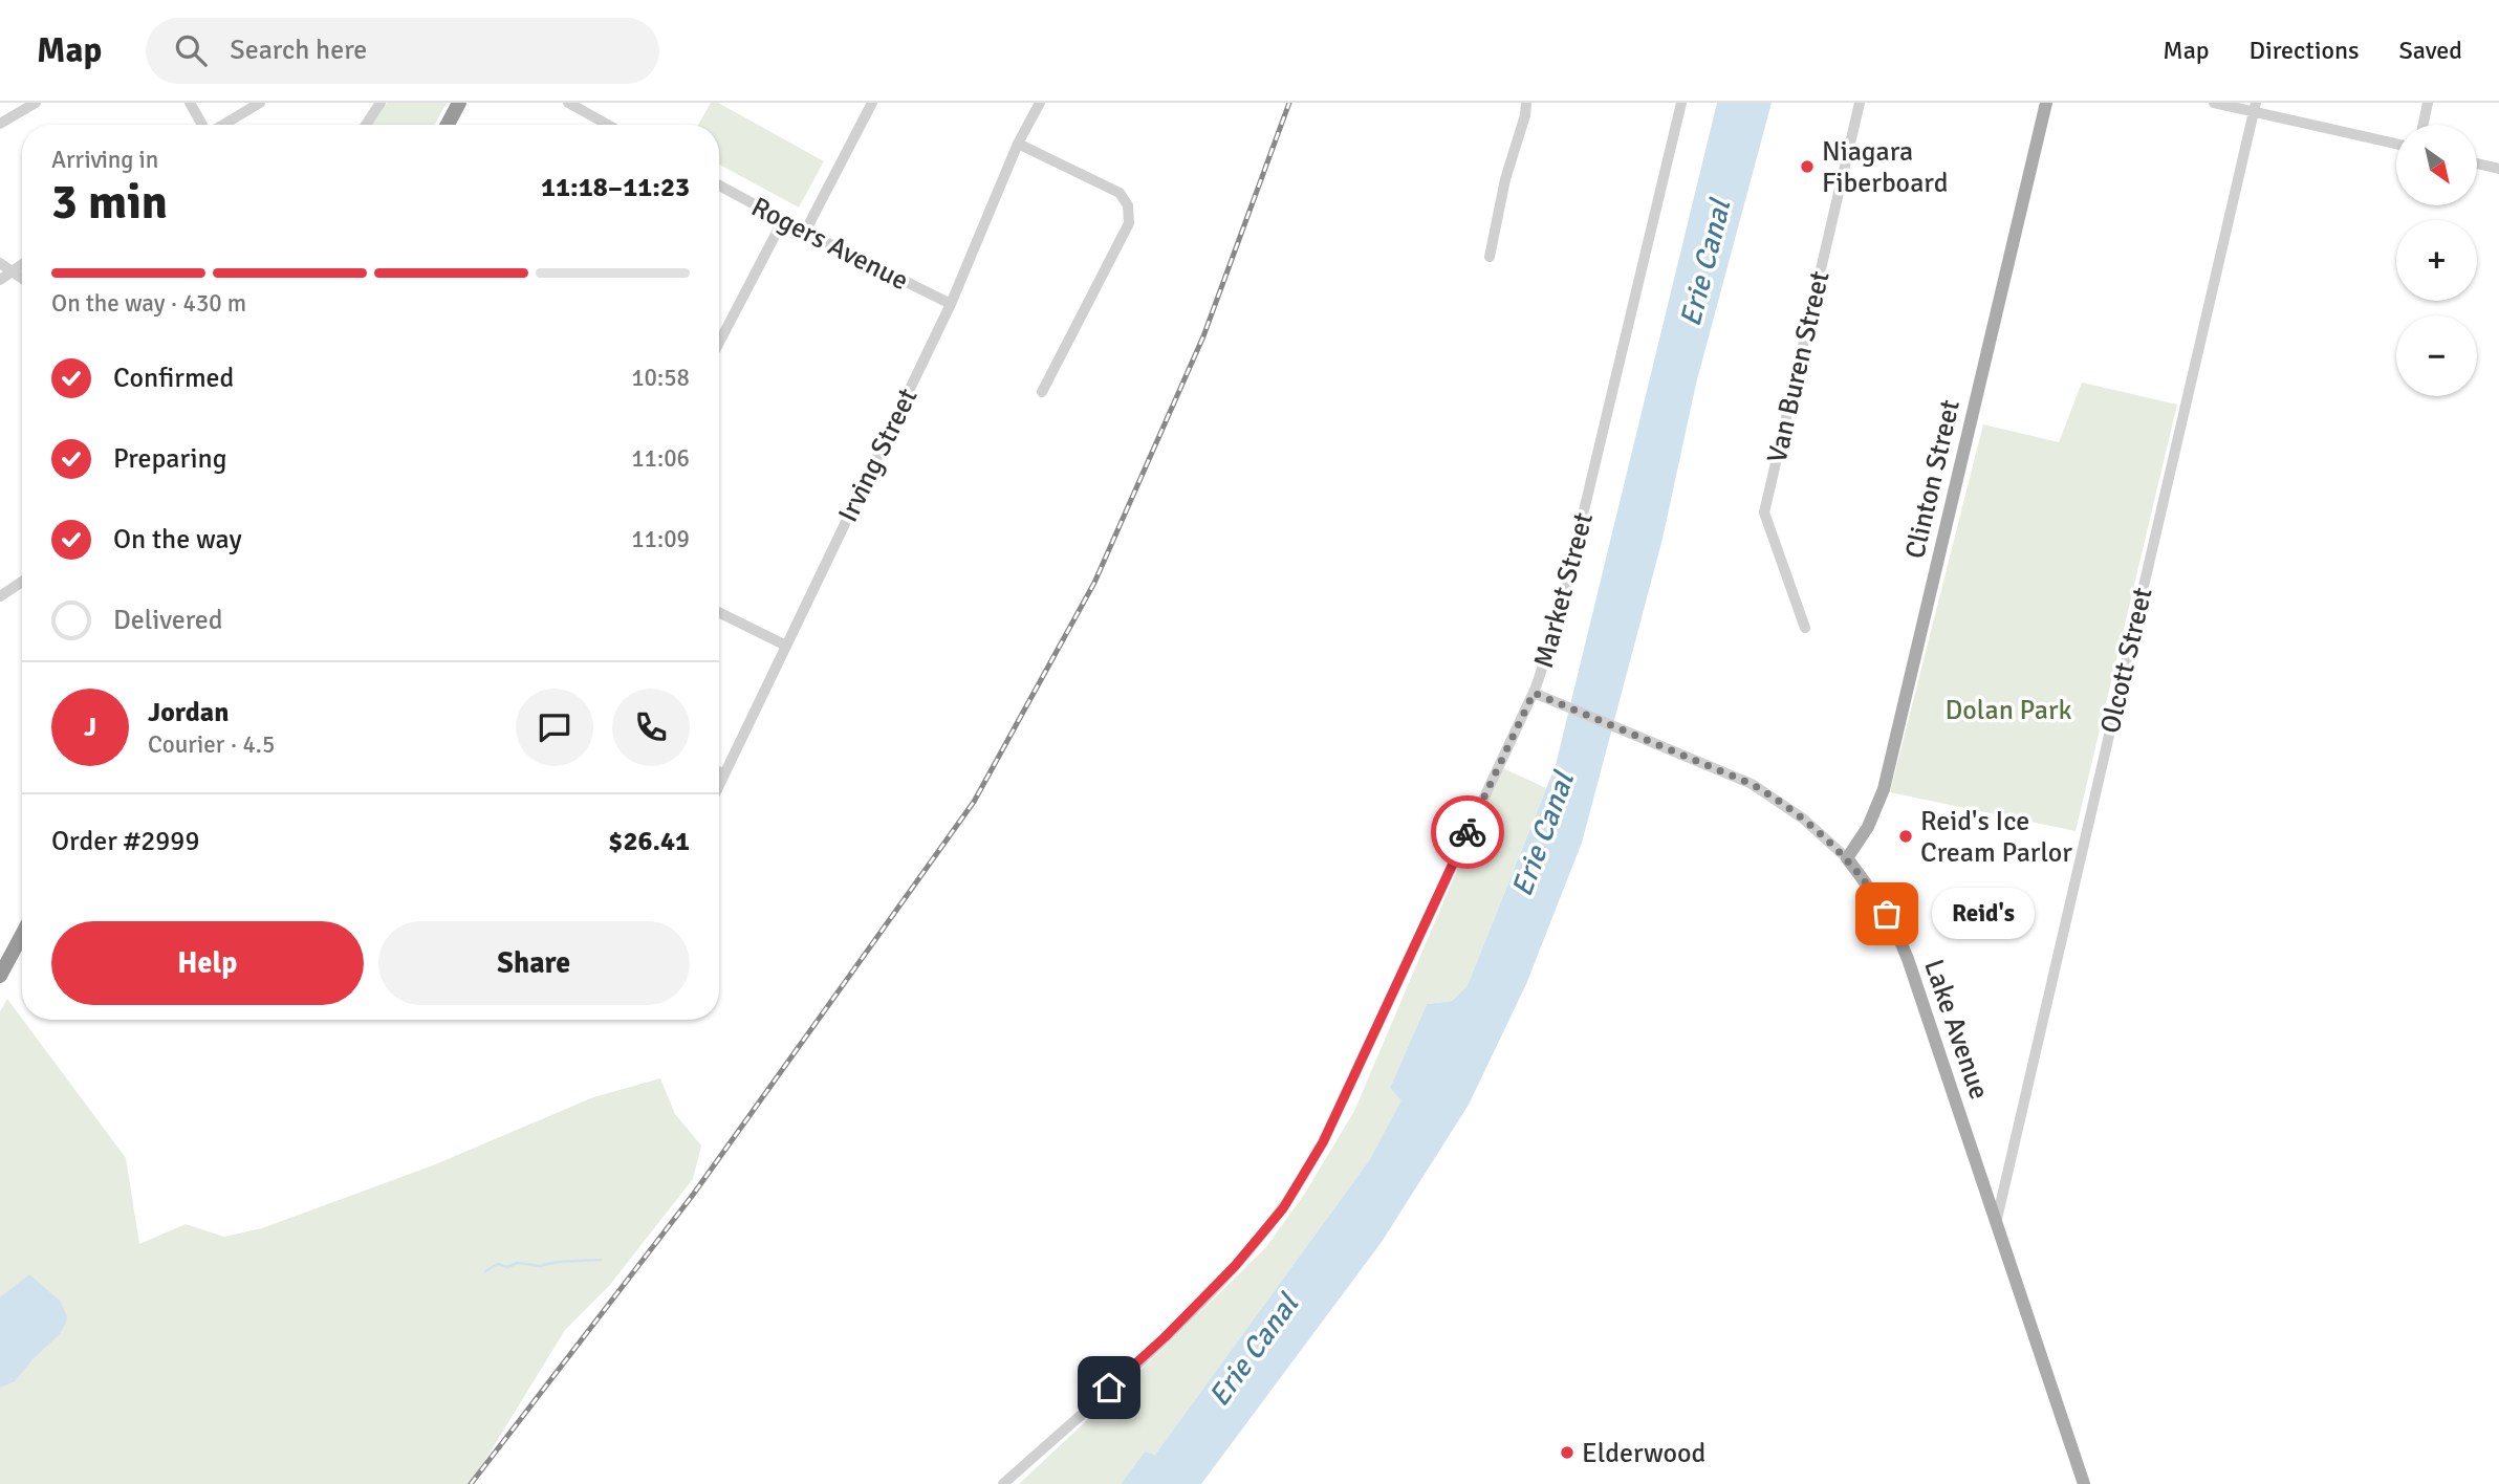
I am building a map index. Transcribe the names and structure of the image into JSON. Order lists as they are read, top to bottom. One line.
{"streets":{"main road":["Clinton Street","Lake Avenue"],"street":["Rogers Avenue","Van Buren Street","Irving Street","Market Street","Olcott Street"]},"crossings":[["Rogers Avenue","Irving Street"],["Clinton Street","Lake Avenue"],["Market Street","Lake Avenue"],["Olcott Street","Lake Avenue"]],"water":["Erie Canal"],"parks":["Dolan Park"],"places":["Niagara Fiberboard","Reid's Ice Cream Parlor","Reid's","Elderwood"],"north":"bottom right","page":{"header":"Map","search":"Search here","nav":["Map","Directions","Saved"],"map_buttons":["+","−"],"heading":["3 min","Arriving in","11:18–11:23"],"panel":["Jordan","Courier · 4.5","Order #2999","$26.41"],"bar":"On the way · 430 m","list":[["Confirmed","10:58"],["Preparing","11:06"],["On the way","11:09"],"Delivered"],"round":"J","bubble":"Reid's","buttons":["Help","Share"]}}
